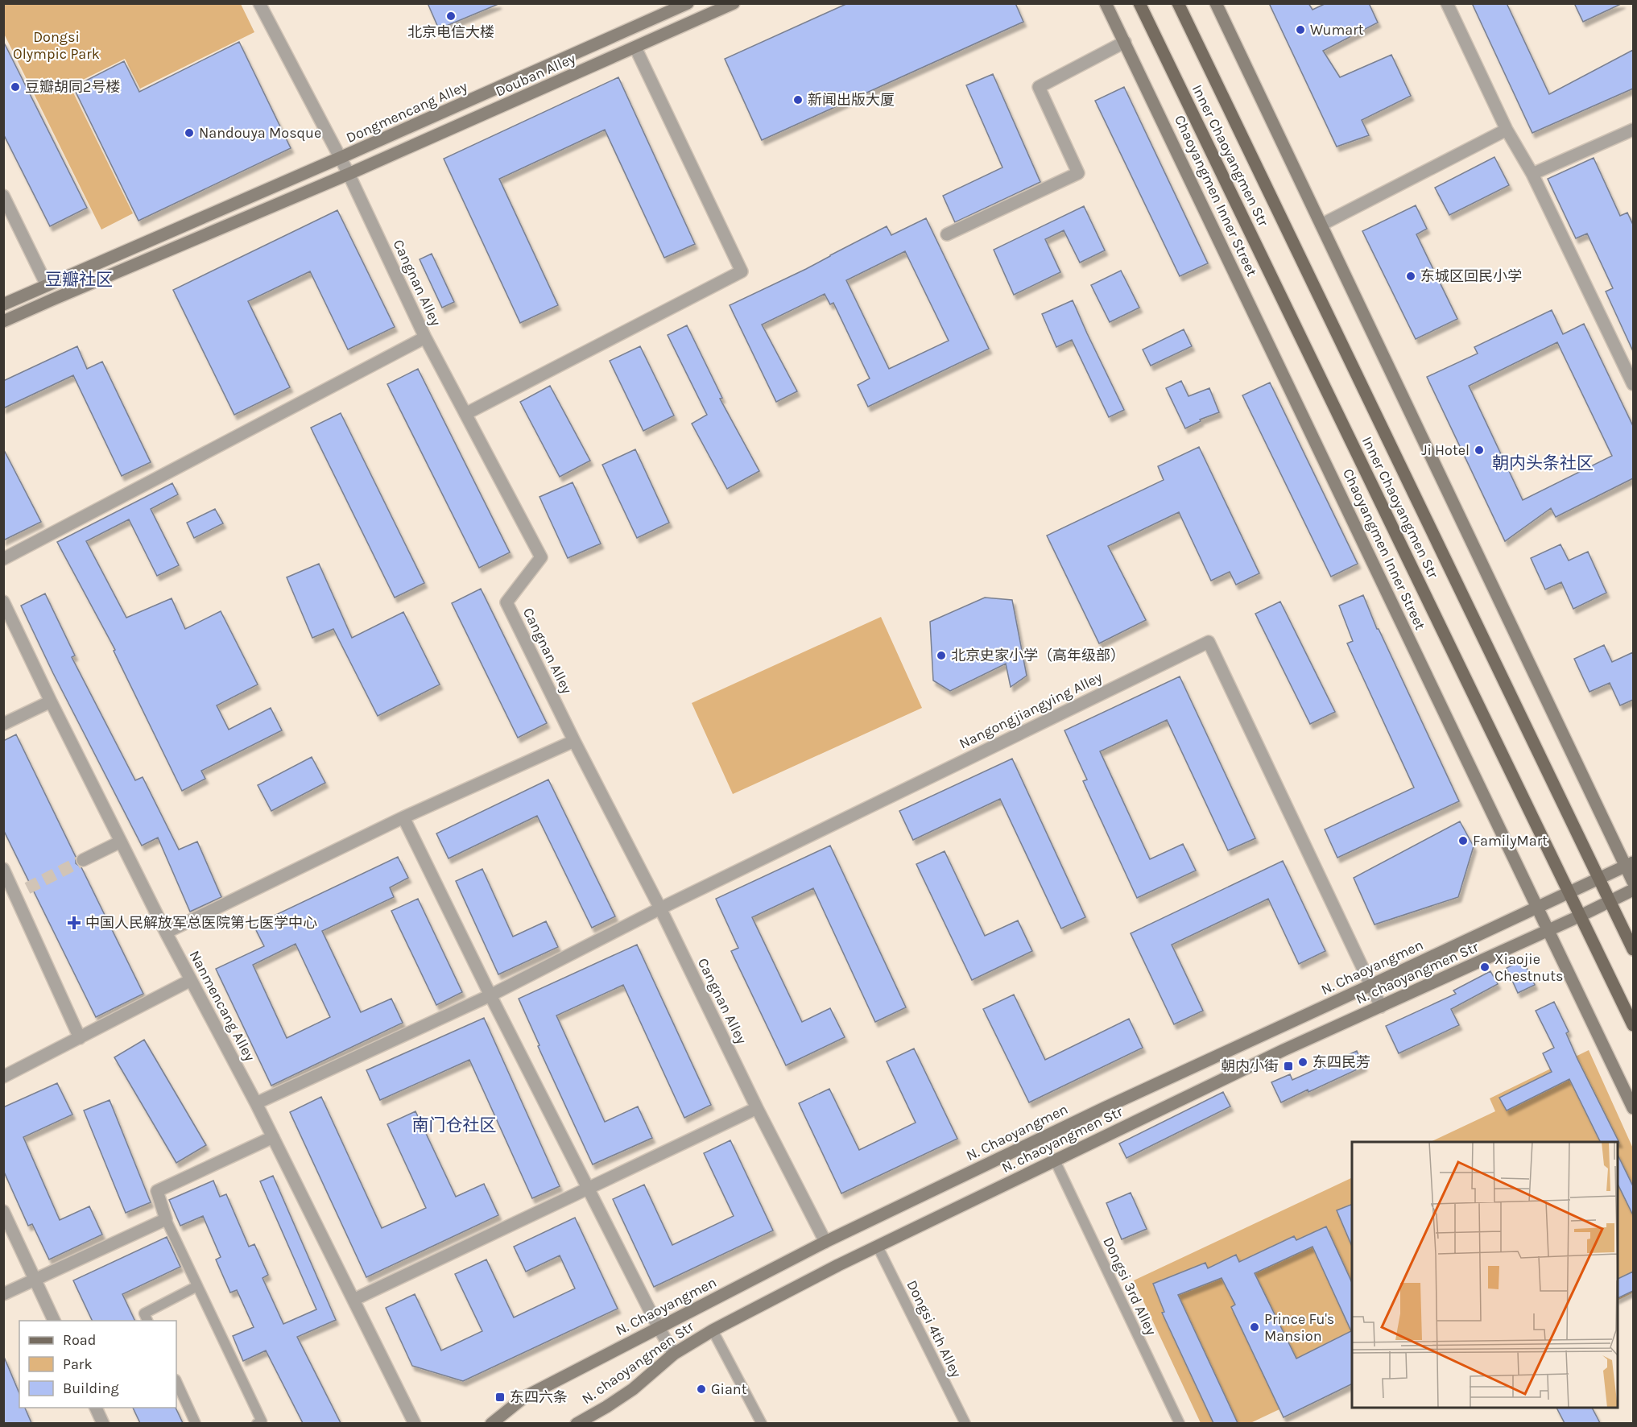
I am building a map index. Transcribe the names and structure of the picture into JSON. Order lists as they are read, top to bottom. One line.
{"streets":{"main road":["Inner Chaoyangmen Str"],"street":["Douban Alley","Dongmencang Alley","Chaoyangmen Inner Street","Cangnan Alley","Nangongjiangying Alley","N. Chaoyangmen","N. chaoyangmen Str","Nanmencang Alley"],"lane":["Dongsi 3rd Alley","Dongsi 4th Alley"]},"crossings":[["Douban Alley","Cangnan Alley"],["Dongmencang Alley","Cangnan Alley"],["Inner Chaoyangmen Str","N. Chaoyangmen"],["Inner Chaoyangmen Str","N. chaoyangmen Str"],["Chaoyangmen Inner Street","N. Chaoyangmen"],["Chaoyangmen Inner Street","N. chaoyangmen Str"],["Cangnan Alley","Nangongjiangying Alley"],["Cangnan Alley","N. Chaoyangmen"],["Nangongjiangying Alley","N. Chaoyangmen"],["Nangongjiangying Alley","N. chaoyangmen Str"],["N. chaoyangmen Str","Dongsi 3rd Alley"],["N. chaoyangmen Str","Dongsi 4th Alley"]],"districts":["豆瓣社区","朝内头条社区","南门仓社区"],"parks":["Dongsi Olympic Park"],"places":{"other":["北京电信大楼","Wumart","豆瓣胡同2号楼","新闻出版大厦","Nandouya Mosque","东城区回民小学","Ji Hotel","北京史家小学（高年级部）","FamilyMart","Xiaojie Chestnuts","东四民芳","Prince Fu's Mansion","Giant"],"health":["中国人民解放军总医院第七医学中心"],"transit":["朝内小街","东四六条"]},"legend":["Road","Park","Building"]}
